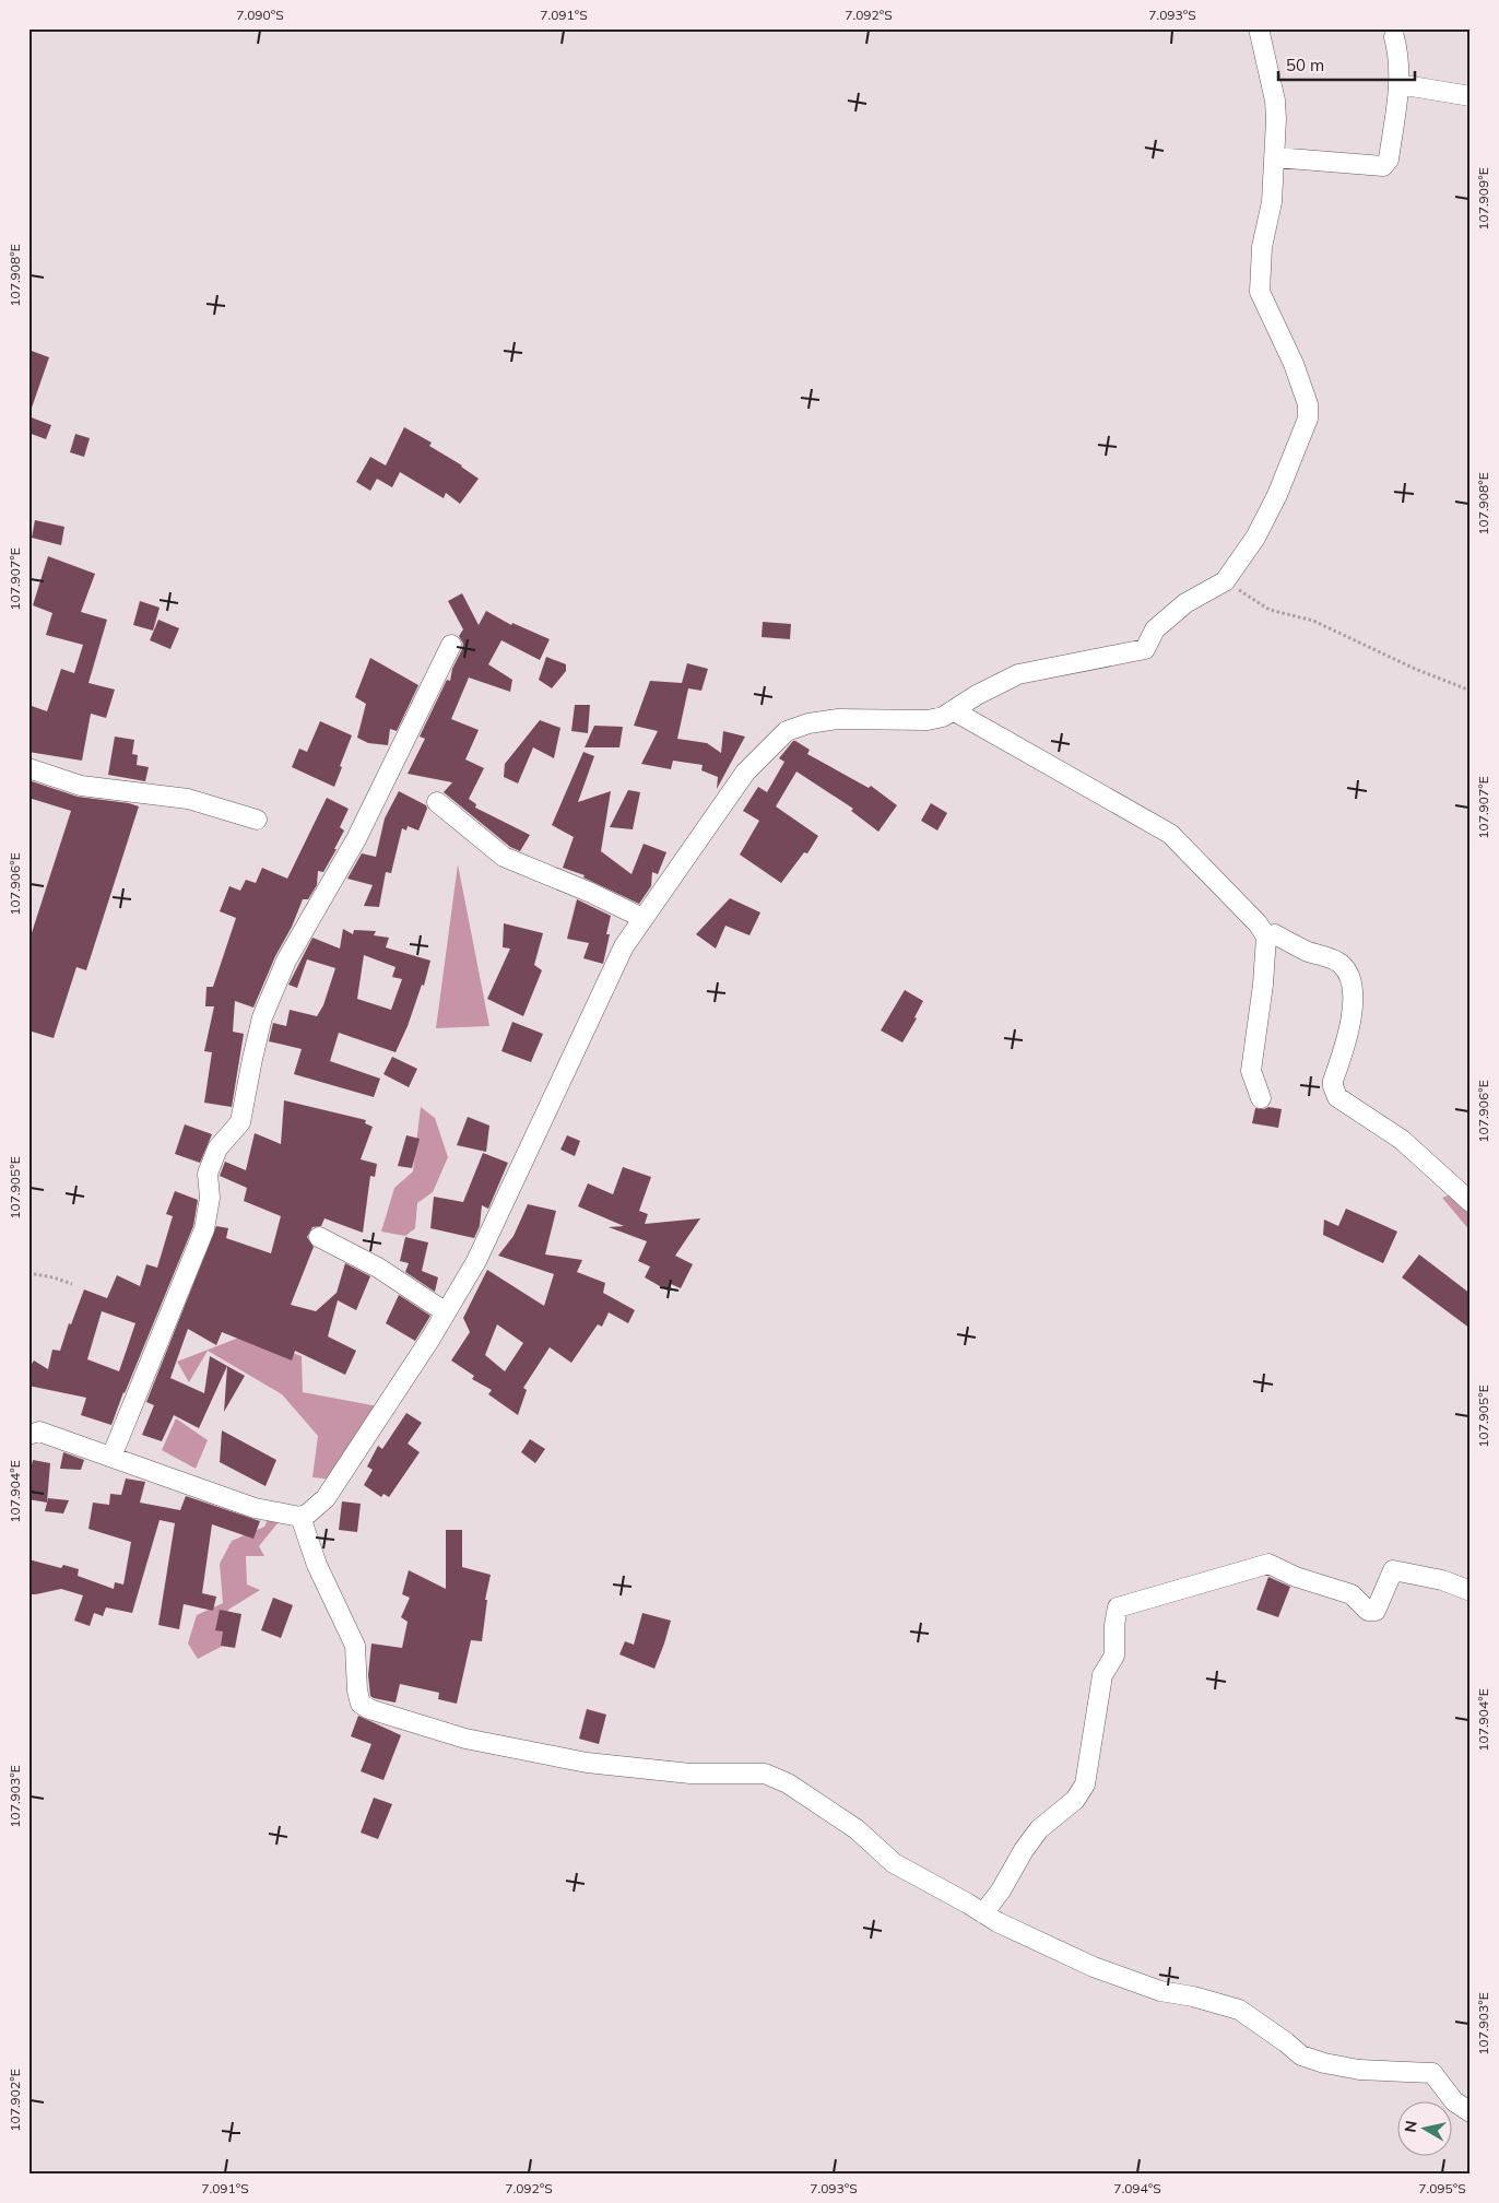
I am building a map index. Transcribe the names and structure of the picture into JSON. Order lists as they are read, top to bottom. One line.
{"scale_bar":"50 m","north":"left","coordinates":["7.090°S","7.091°S","7.092°S","7.093°S","107.909°E","107.908°E","107.907°E","107.906°E","107.905°E","107.904°E","107.903°E","107.902°E","7.094°S","7.095°S"]}
